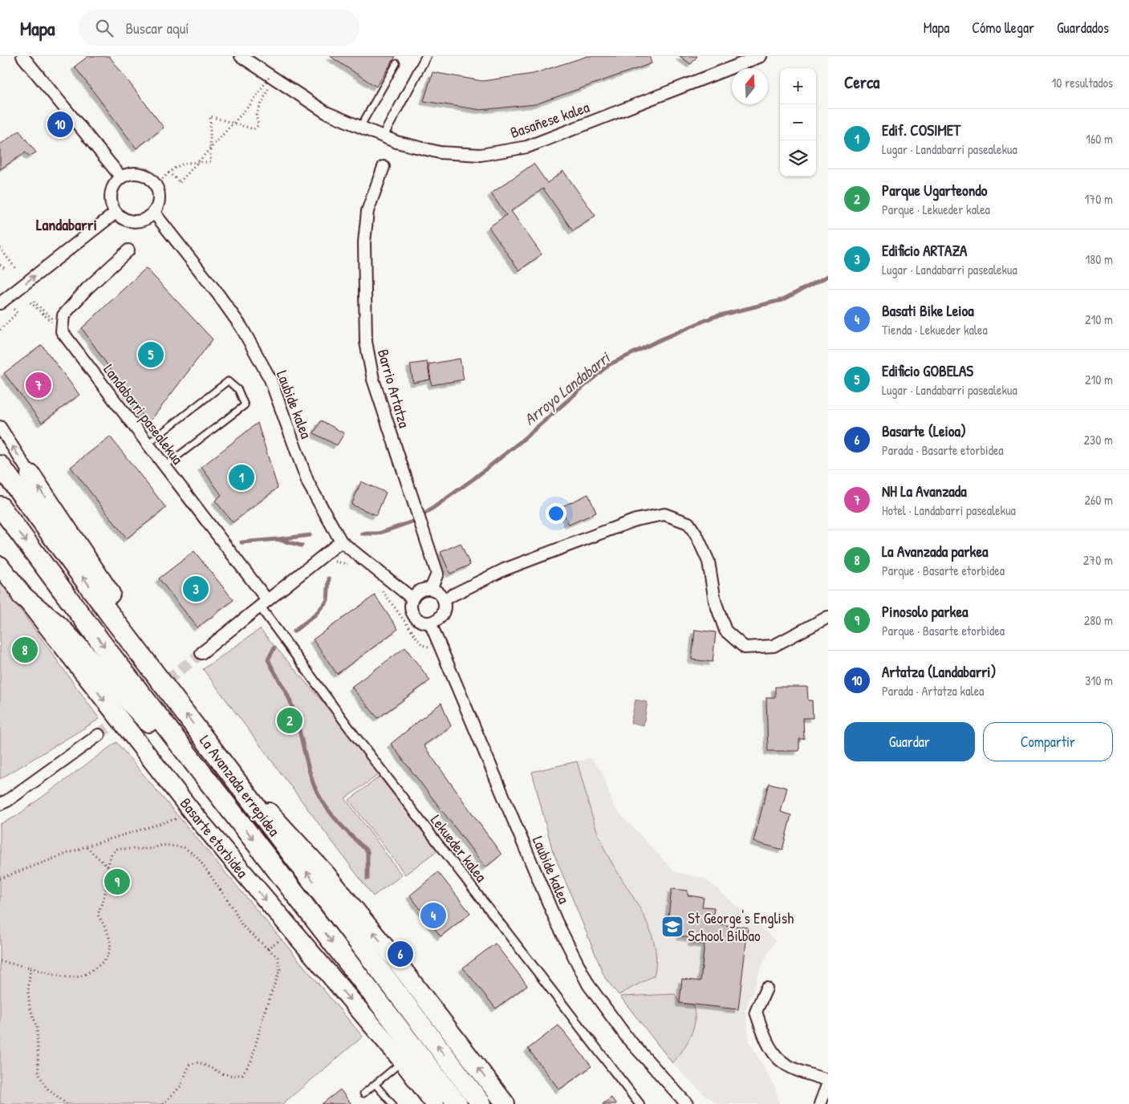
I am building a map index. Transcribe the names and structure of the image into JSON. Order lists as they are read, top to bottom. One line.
{"streets":{"highway":["La Avanzada errepidea"],"main road":["Basarte etorbidea"],"street":["Basañese kalea","Barrio Artatza","Laubide kalea","Landabarri pasealekua","Lekueder kalea"]},"crossings":[["Barrio Artatza","Laubide kalea"],["Landabarri pasealekua","Lekueder kalea"]],"districts":["Landabarri"],"water":["Arroyo Landabarri"],"places":{"school or university":["St George's English School Bilbao"]},"north":"top","page":{"header":"Mapa","search":"Buscar aquí","nav":["Mapa","Cómo llegar","Guardados"],"heading":["Cerca","10 resultados"],"map_buttons":["+","−"],"list":[{"mark":"1","name":"Edif. COSIMET","note":"Lugar · Landabarri pasealekua","value":"160 m"},{"mark":"2","name":"Parque Ugarteondo","note":"Parque · Lekueder kalea","value":"170 m"},{"mark":"3","name":"Edificio ARTAZA","note":"Lugar · Landabarri pasealekua","value":"180 m"},{"mark":"4","name":"Basati Bike Leioa","note":"Tienda · Lekueder kalea","value":"210 m"},{"mark":"5","name":"Edificio GOBELAS","note":"Lugar · Landabarri pasealekua","value":"210 m"},{"mark":"6","name":"Basarte (Leioa)","note":"Parada · Basarte etorbidea","value":"230 m"},{"mark":"7","name":"NH La Avanzada","note":"Hotel · Landabarri pasealekua","value":"260 m"},{"mark":"8","name":"La Avanzada parkea","note":"Parque · Basarte etorbidea","value":"270 m"},{"mark":"9","name":"Pinosolo parkea","note":"Parque · Basarte etorbidea","value":"280 m"},{"mark":"10","name":"Artatza (Landabarri)","note":"Parada · Artatza kalea","value":"310 m"}],"pins":["10","5","7","1","3","8","2","9","4","6"],"buttons":["Guardar","Compartir"]}}
